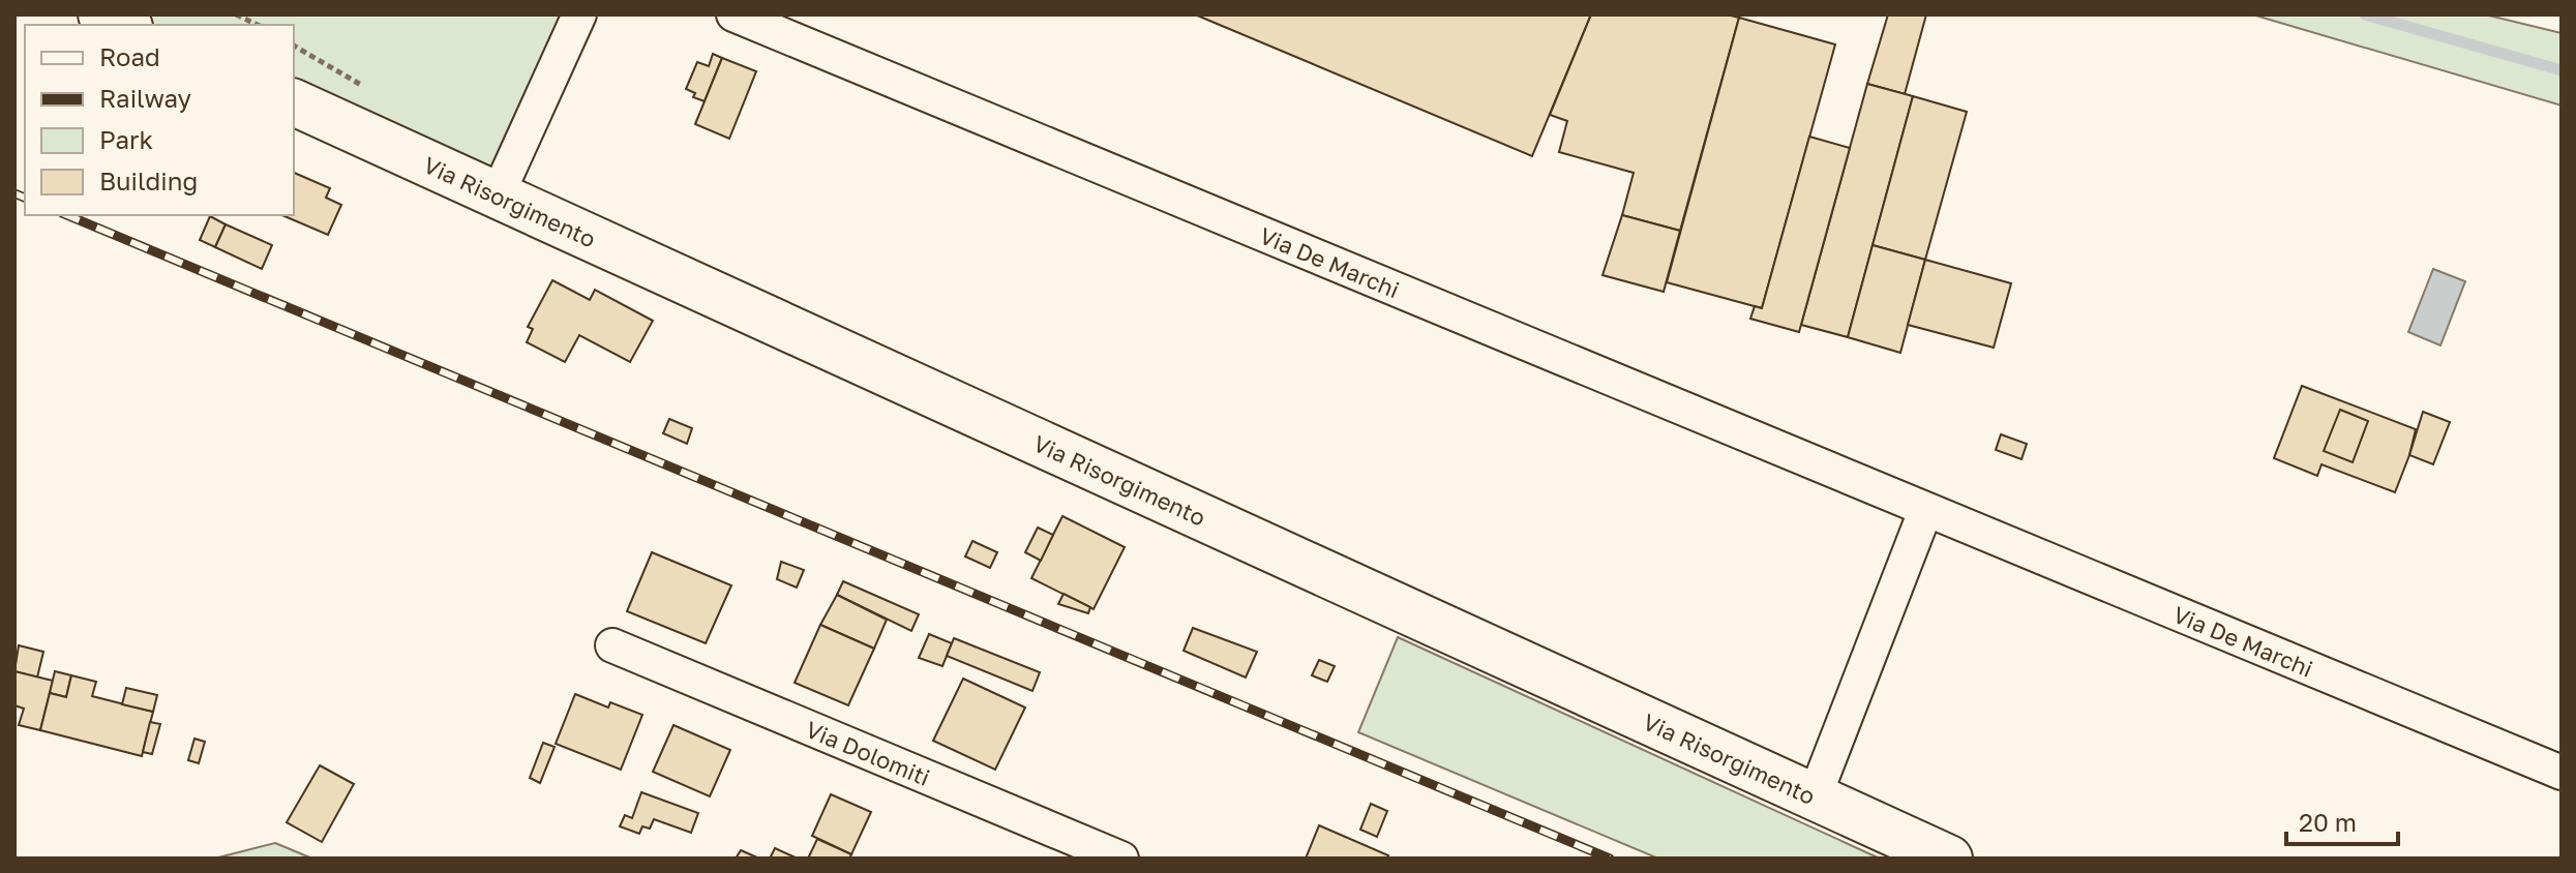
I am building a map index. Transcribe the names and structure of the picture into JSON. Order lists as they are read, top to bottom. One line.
{"streets":{"main road":["Via Risorgimento"],"street":["Via De Marchi","Via Dolomiti"]},"legend":["Road","Railway","Park","Building"],"scale_bar":"20 m"}
